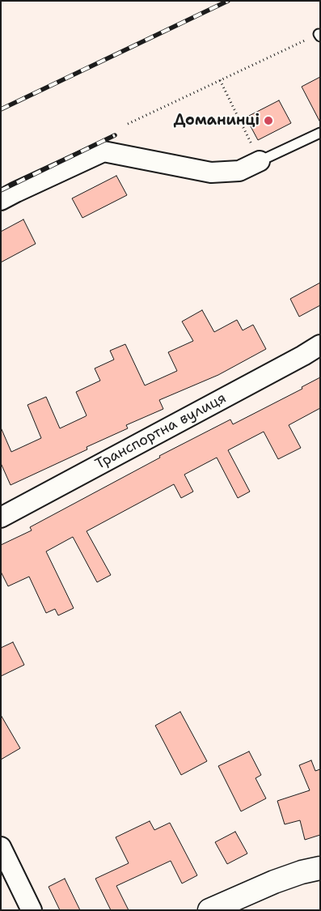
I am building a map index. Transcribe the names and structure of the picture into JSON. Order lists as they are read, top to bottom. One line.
{"streets":{"street":["Транспортна вулиця"]},"places":["Доманинці"]}
